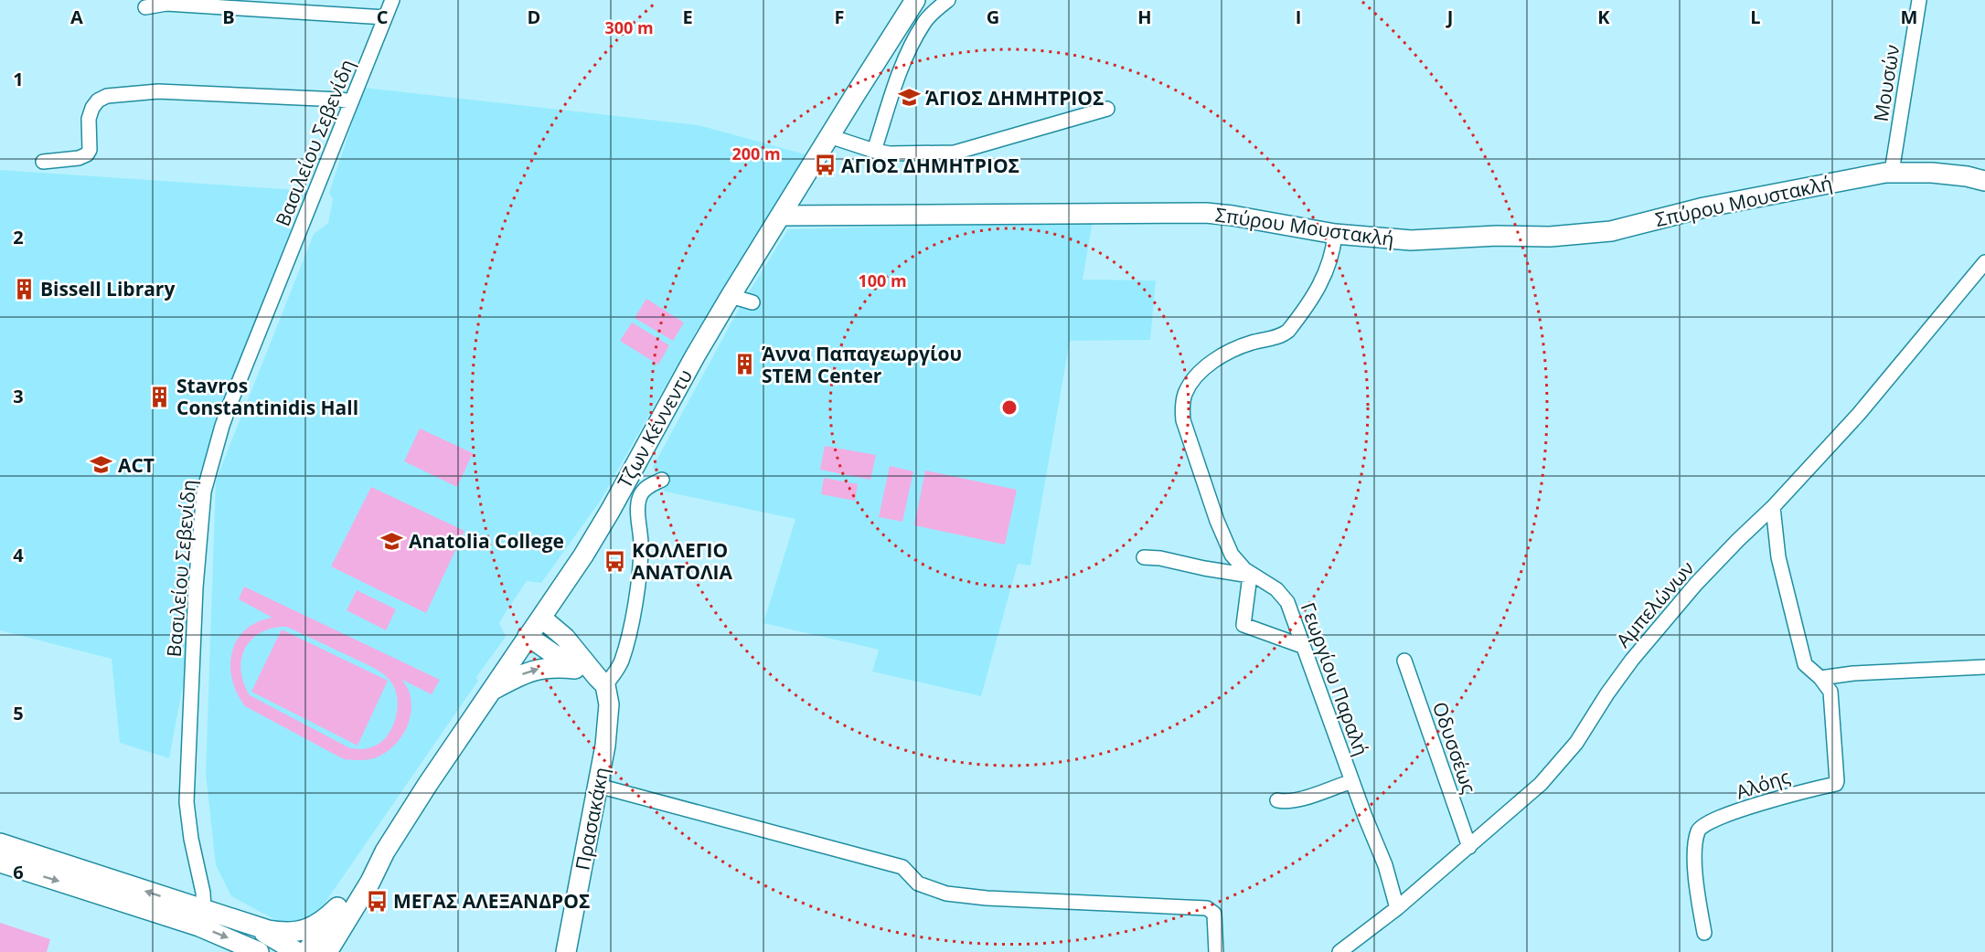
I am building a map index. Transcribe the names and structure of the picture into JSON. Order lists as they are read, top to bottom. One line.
{"streets":{"main road":["Σπύρου Μουστακλή","Τζων Κέννεντυ","Πρασακάκη"],"street":["Μουσών","Βασιλείου Σεβενίδη","Αμπελώνων","Γεωργίου Παραλή","Οδυσσέως","Αλόης"]},"crossings":[["Μουσών","Σπύρου Μουστακλή"],["Σπύρου Μουστακλή","Τζων Κέννεντυ"],["Σπύρου Μουστακλή","Γεωργίου Παραλή"],["Αμπελώνων","Γεωργίου Παραλή"],["Αμπελώνων","Οδυσσέως"],["Αμπελώνων","Αλόης"]],"places":{"school or university":["ΆΓΙΟΣ ΔΗΜΗΤΡΙΟΣ","ACT","Anatolia College"],"bus stop":["ΑΓΙΟΣ ΔΗΜΗΤΡΙΟΣ","ΚΟΛΛΕΓΙΟ ΑΝΑΤΟΛΙΑ","ΜΕΓΑΣ ΑΛΕΞΑΝΔΡΟΣ"],"building":["Bissell Library","Άννα Παπαγεωργίου STEM Center","Stavros Constantinidis Hall"]},"grid":{"columns":["A","B","C","D","E","F","G","H","I","J","K","L","M"],"rows":["1","2","3","4","5","6"]},"rings":["300 m","200 m","100 m"]}
